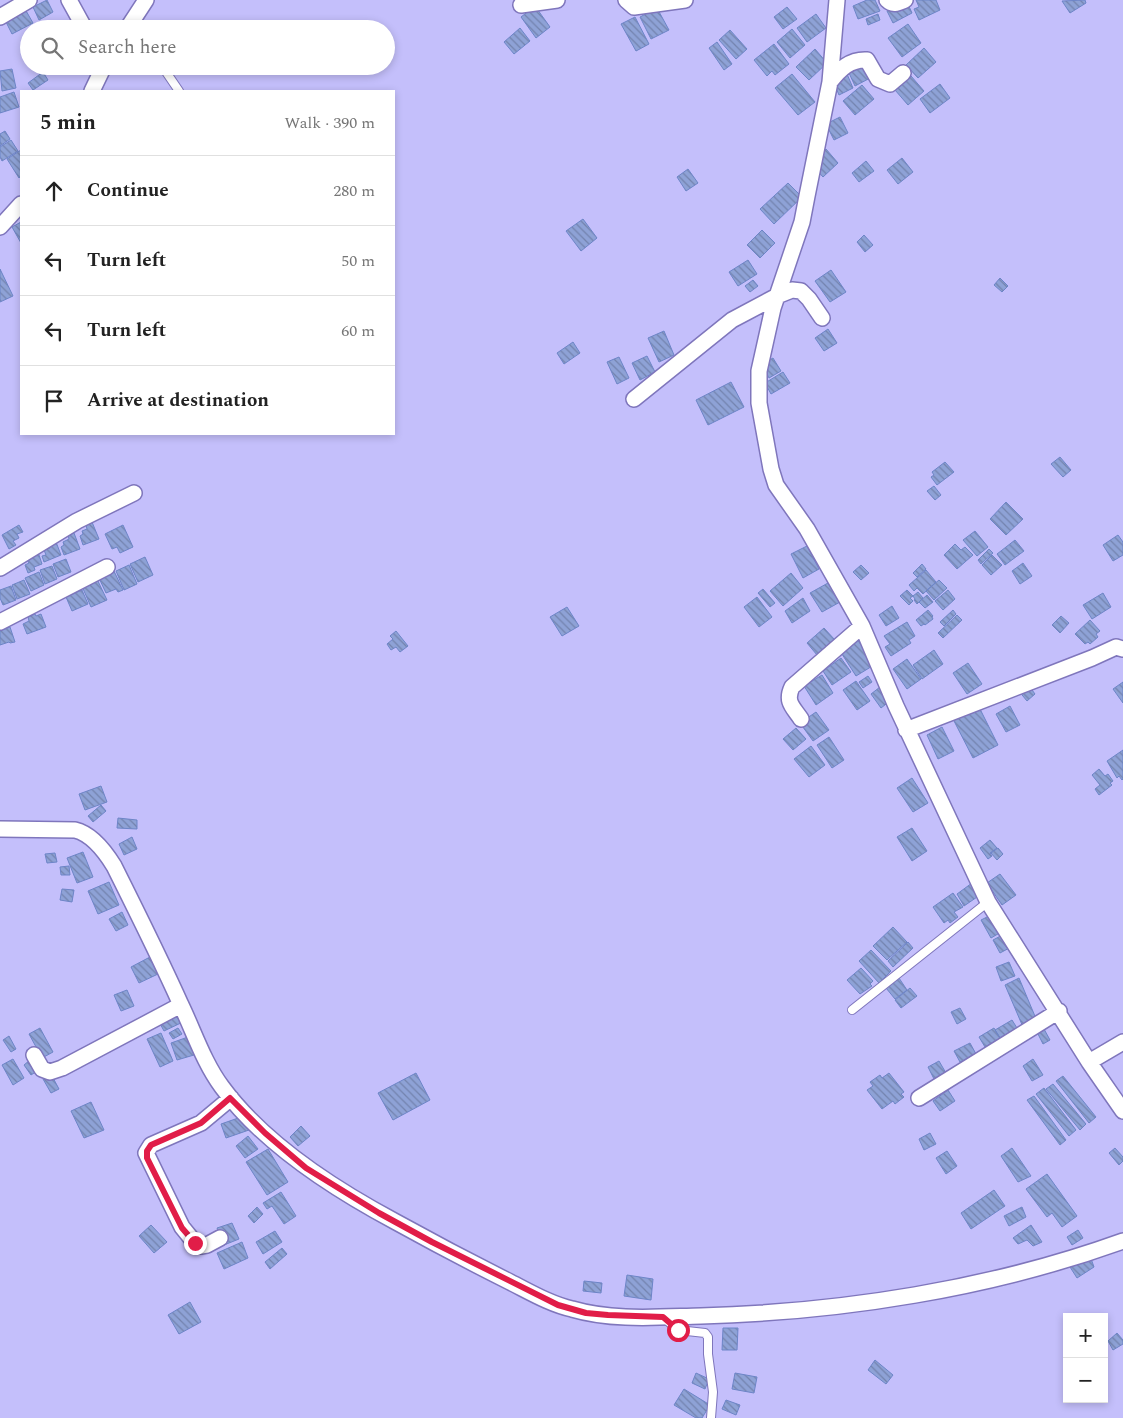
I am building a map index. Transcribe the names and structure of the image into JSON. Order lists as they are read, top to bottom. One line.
{"page":{"search":"Search here","heading":["5 min","Walk · 390 m"],"list":[["Continue","280 m"],["Turn left","50 m"],["Turn left","60 m"],"Arrive at destination"],"map_buttons":["+","−"]}}
